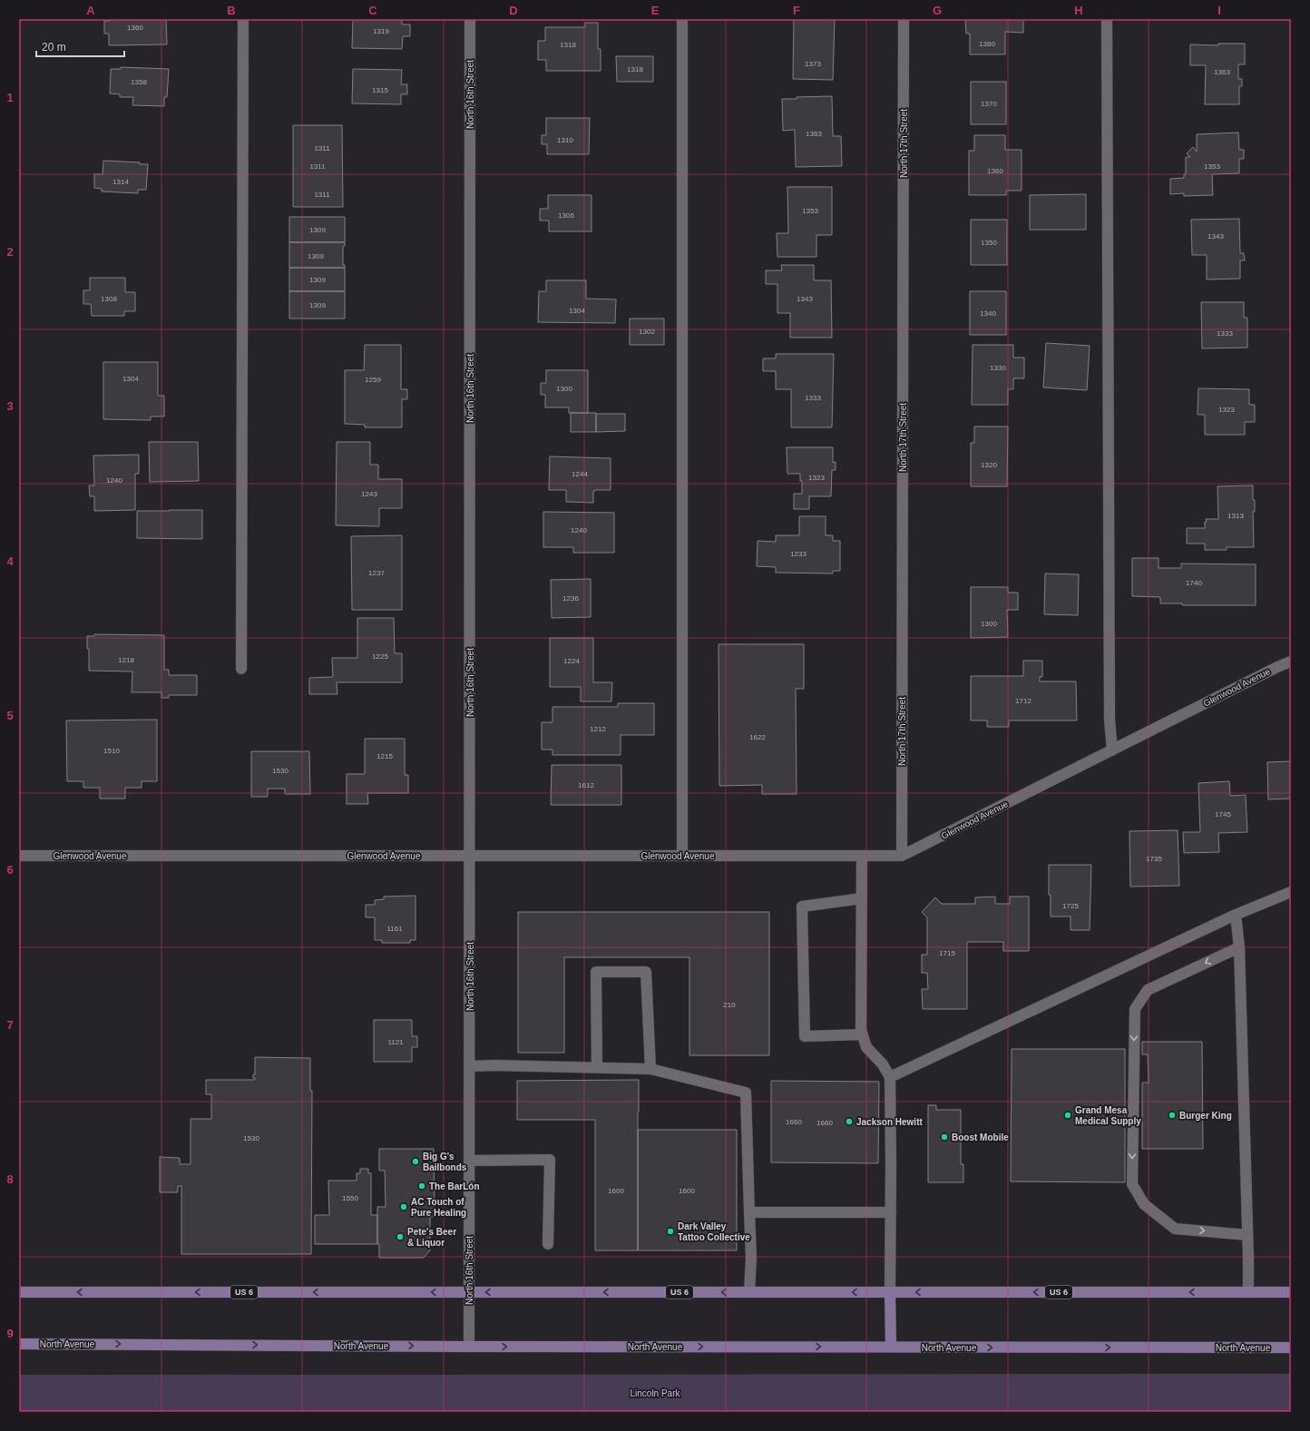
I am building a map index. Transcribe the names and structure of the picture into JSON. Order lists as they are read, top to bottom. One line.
{"streets":{"main road":["US 6","North Avenue"],"street":["North 16th Street","North 17th Street","Glenwood Avenue"]},"crossings":[["North 16th Street","Glenwood Avenue"],["North 16th Street","US 6"],["North 16th Street","North Avenue"],["North 17th Street","Glenwood Avenue"]],"parks":["Lincoln Park"],"places":["Grand Mesa Medical Supply","Burger King","Jackson Hewitt","Boost Mobile","Big G's Bailbonds","The BarLón","AC Touch of Pure Healing","Dark Valley Tattoo Collective","Pete's Beer & Liquor"],"house_numbers":["1360","1319","1380","1318","1373","1318","1363","1358","1315","1370","1363","1310","1311","1311","1353","1360","1314","1311","1353","1306","1309","1343","1350","1309","1309","1308","1343","1309","1304","1340","1302","1333","1330","1304","1259","1300","1333","1323","1320","1244","1323","1240","1243","1313","1240","1233","1237","1740","1236","1300","1225","1218","1224","1712","1212","1622","1510","1215","1530","1612","1745","1735","1725","1161","1715","210","1121","1660","1660","1530","1600","1600","1550"],"scale_bar":"20 m","grid":{"columns":["A","B","C","D","E","F","G","H","I"],"rows":["1","2","3","4","5","6","7","8","9"]}}
